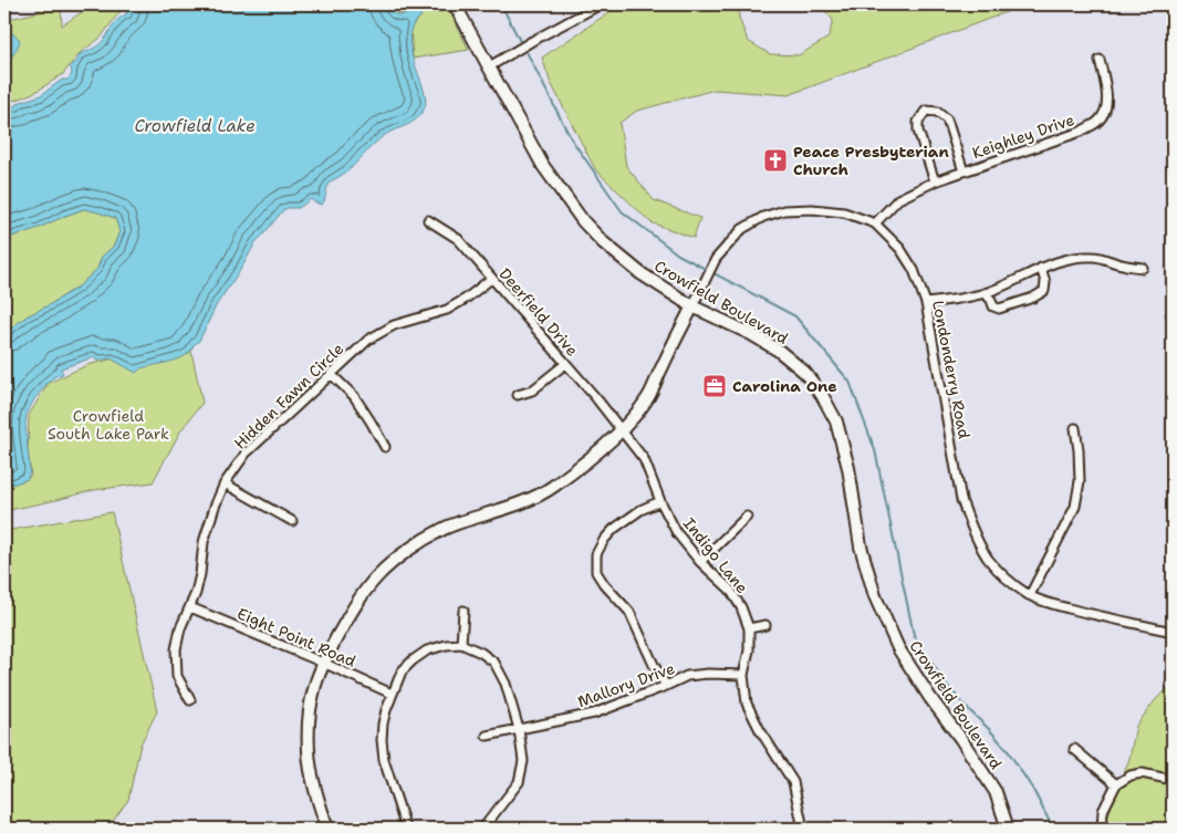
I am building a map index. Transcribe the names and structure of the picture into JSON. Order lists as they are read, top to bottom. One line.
{"streets":{"main road":["Crowfield Boulevard"],"street":["Keighley Drive","Deerfield Drive","Londonderry Road","Hidden Fawn Circle","Indigo Lane","Eight Point Road","Mallory Drive"]},"crossings":[["Keighley Drive","Londonderry Road"],["Crowfield Boulevard","Londonderry Road"],["Deerfield Drive","Hidden Fawn Circle"],["Deerfield Drive","Indigo Lane"],["Hidden Fawn Circle","Eight Point Road"],["Indigo Lane","Mallory Drive"]],"water":["Crowfield Lake"],"parks":["Crowfield South Lake Park"],"places":{"church":["Peace Presbyterian Church"],"office":["Carolina One"]}}
